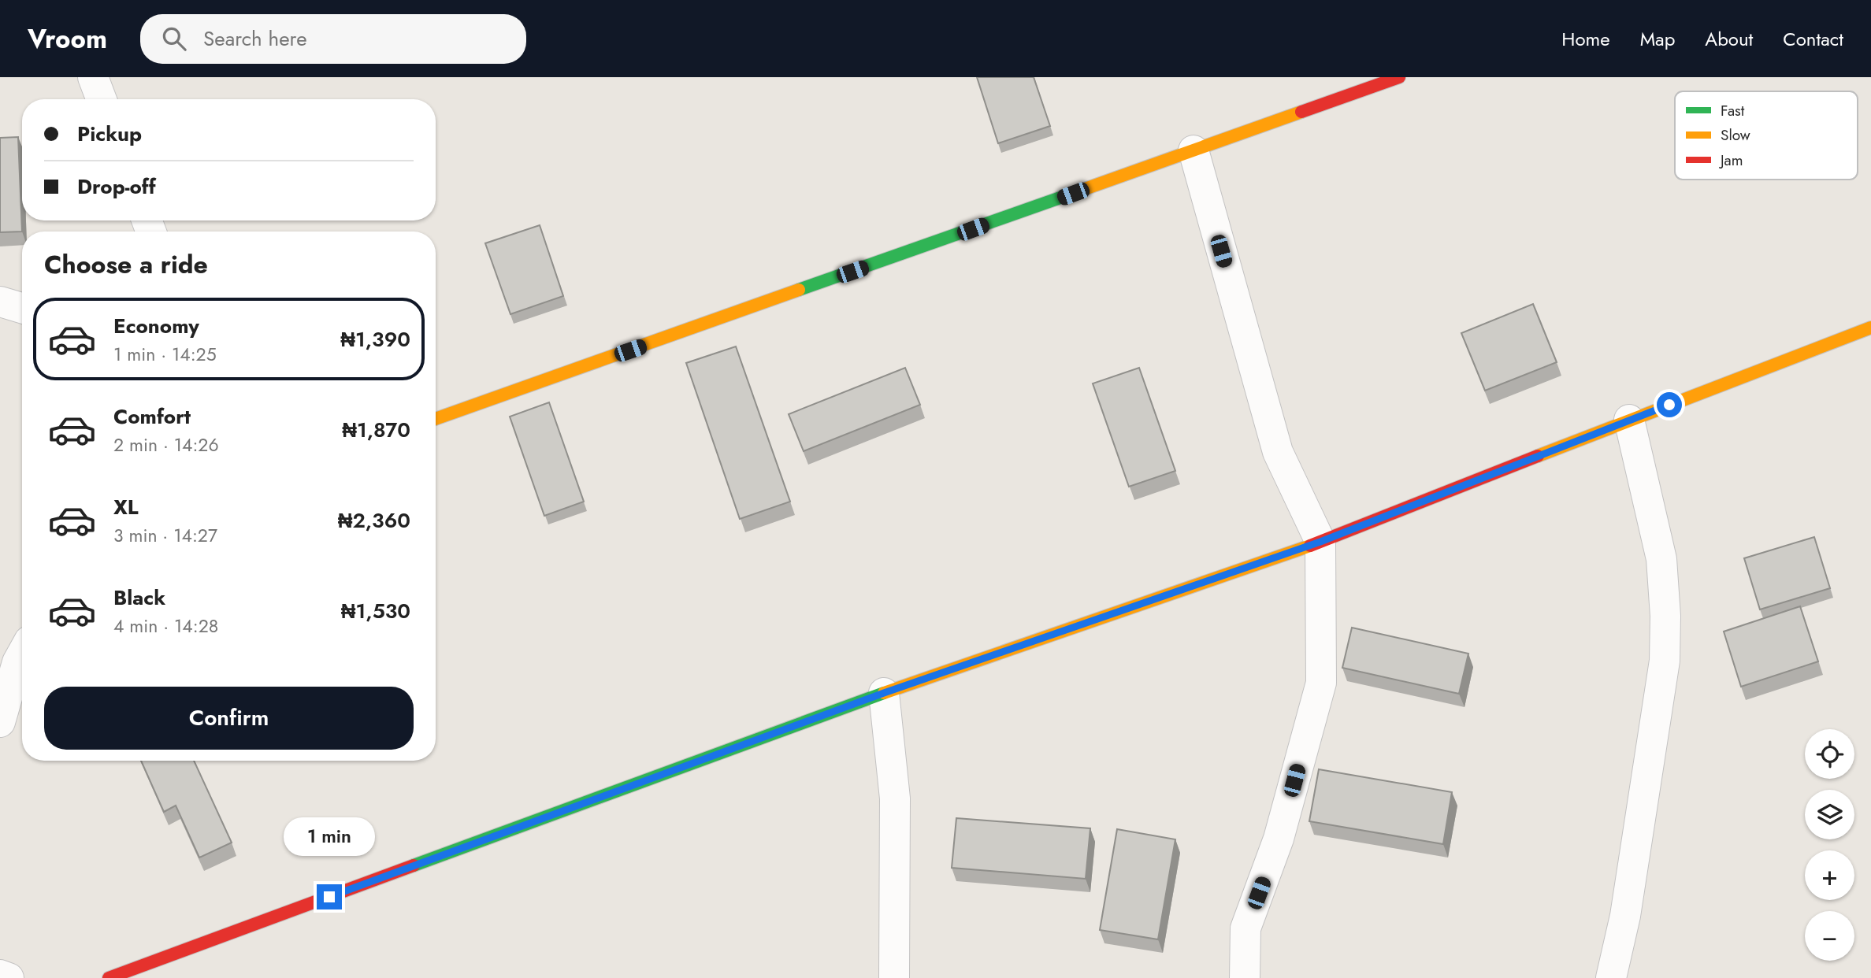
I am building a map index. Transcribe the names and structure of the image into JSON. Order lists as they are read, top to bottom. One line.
{"legend":["Fast","Slow","Jam"],"page":{"header":"Vroom","search":"Search here","nav":["Home","Map","About","Contact"],"banner":["Pickup","Drop-off"],"heading":"Choose a ride","list":[{"name":"Economy","note":"1 min · 14:25","value":"₦1,390"},{"name":"Comfort","note":"2 min · 14:26","value":"₦1,870"},{"name":"XL","note":"3 min · 14:27","value":"₦2,360"},{"name":"Black","note":"4 min · 14:28","value":"₦1,530"}],"buttons":"Confirm","map_buttons":["+","−"],"bubble":"1 min"}}
